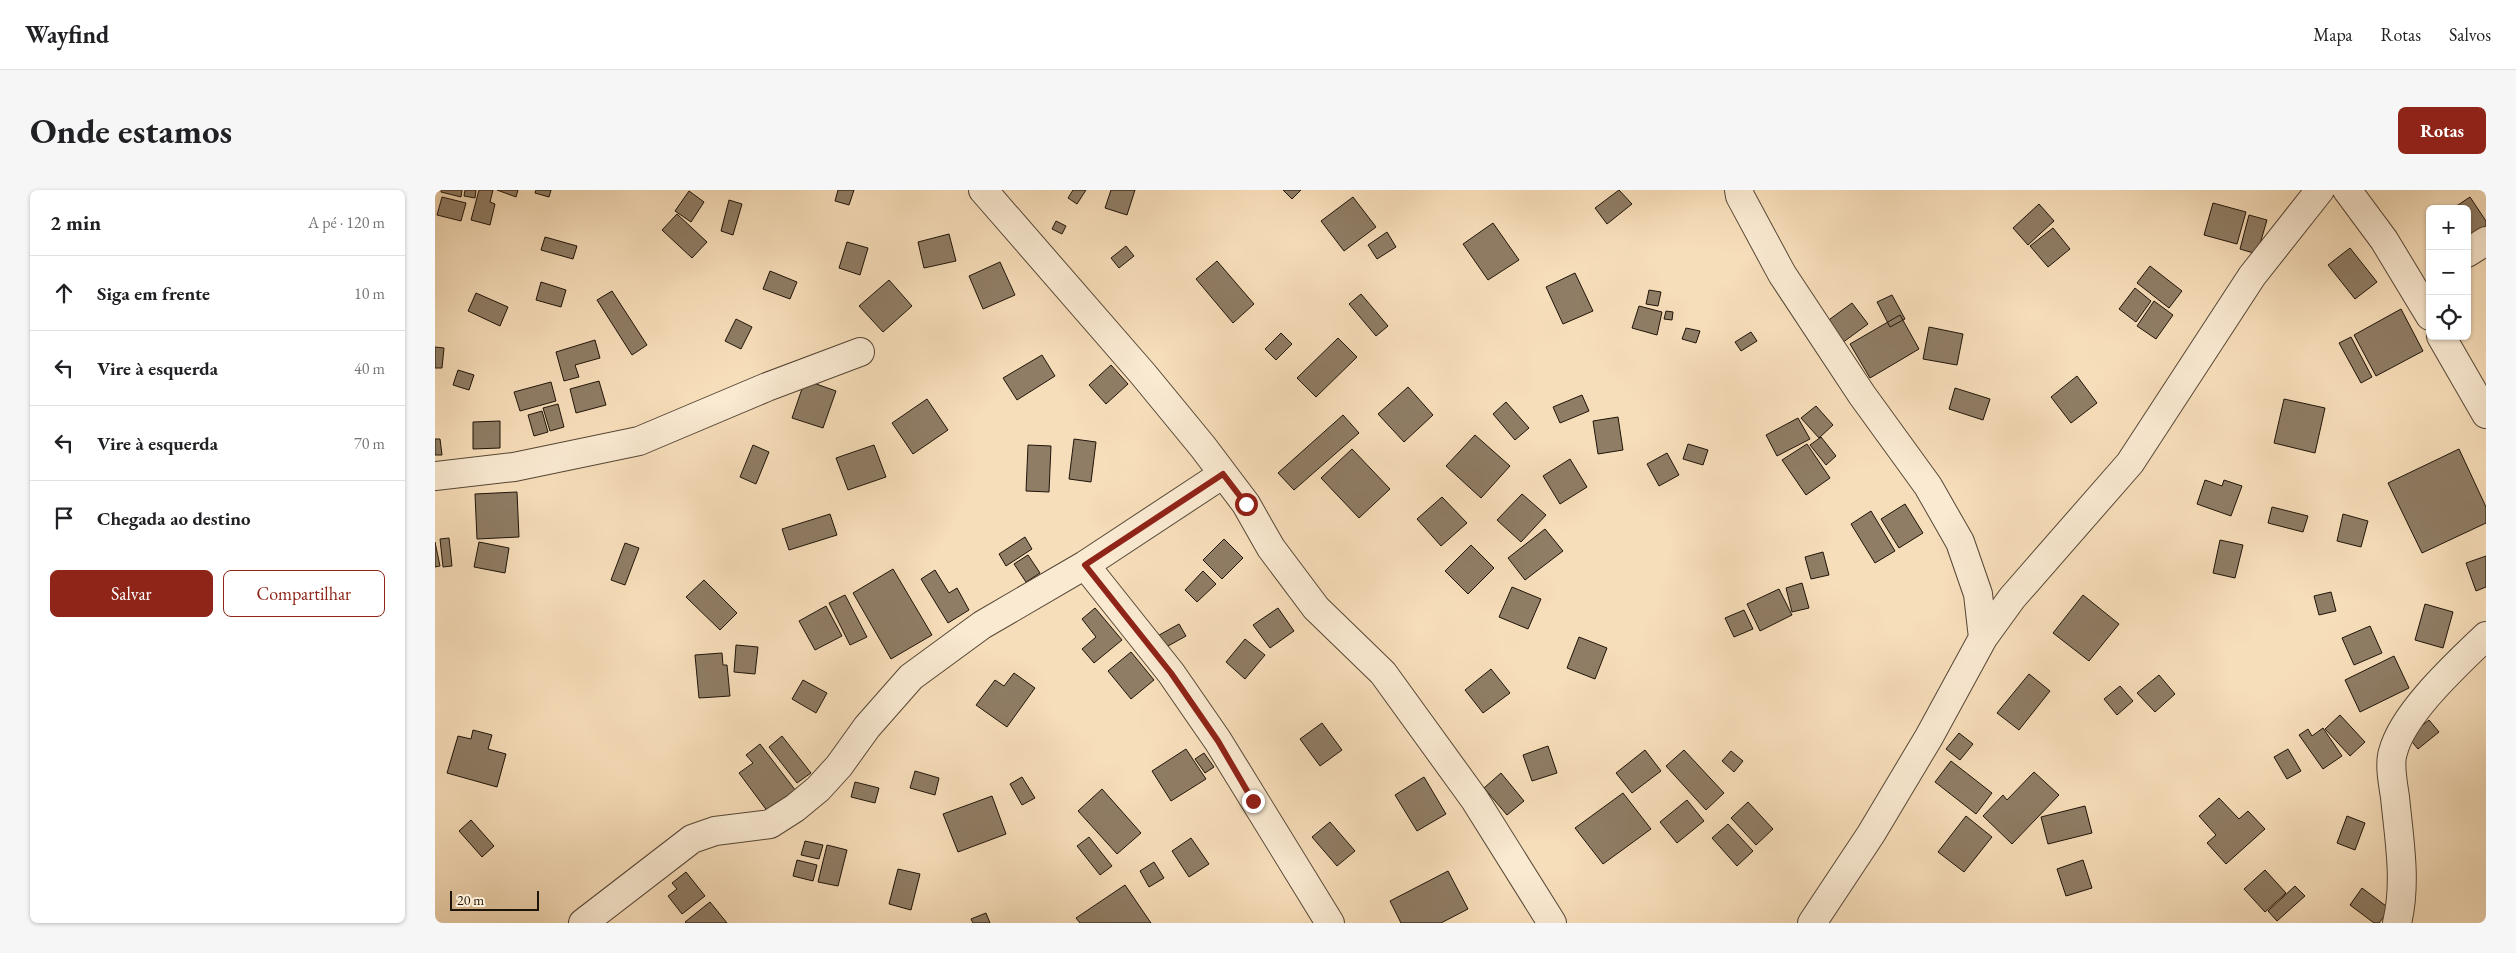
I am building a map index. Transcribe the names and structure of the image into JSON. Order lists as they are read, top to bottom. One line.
{"scale_bar":"20 m","page":{"header":"Wayfind","nav":["Mapa","Rotas","Salvos"],"buttons":["Rotas",["Salvar","Compartilhar"]],"title":"Onde estamos","heading":["2 min","A pé · 120 m"],"map_buttons":["+","−"],"list":[["Siga em frente","10 m"],["Vire à esquerda","40 m"],["Vire à esquerda","70 m"],"Chegada ao destino"],"scale":"20 m"}}
